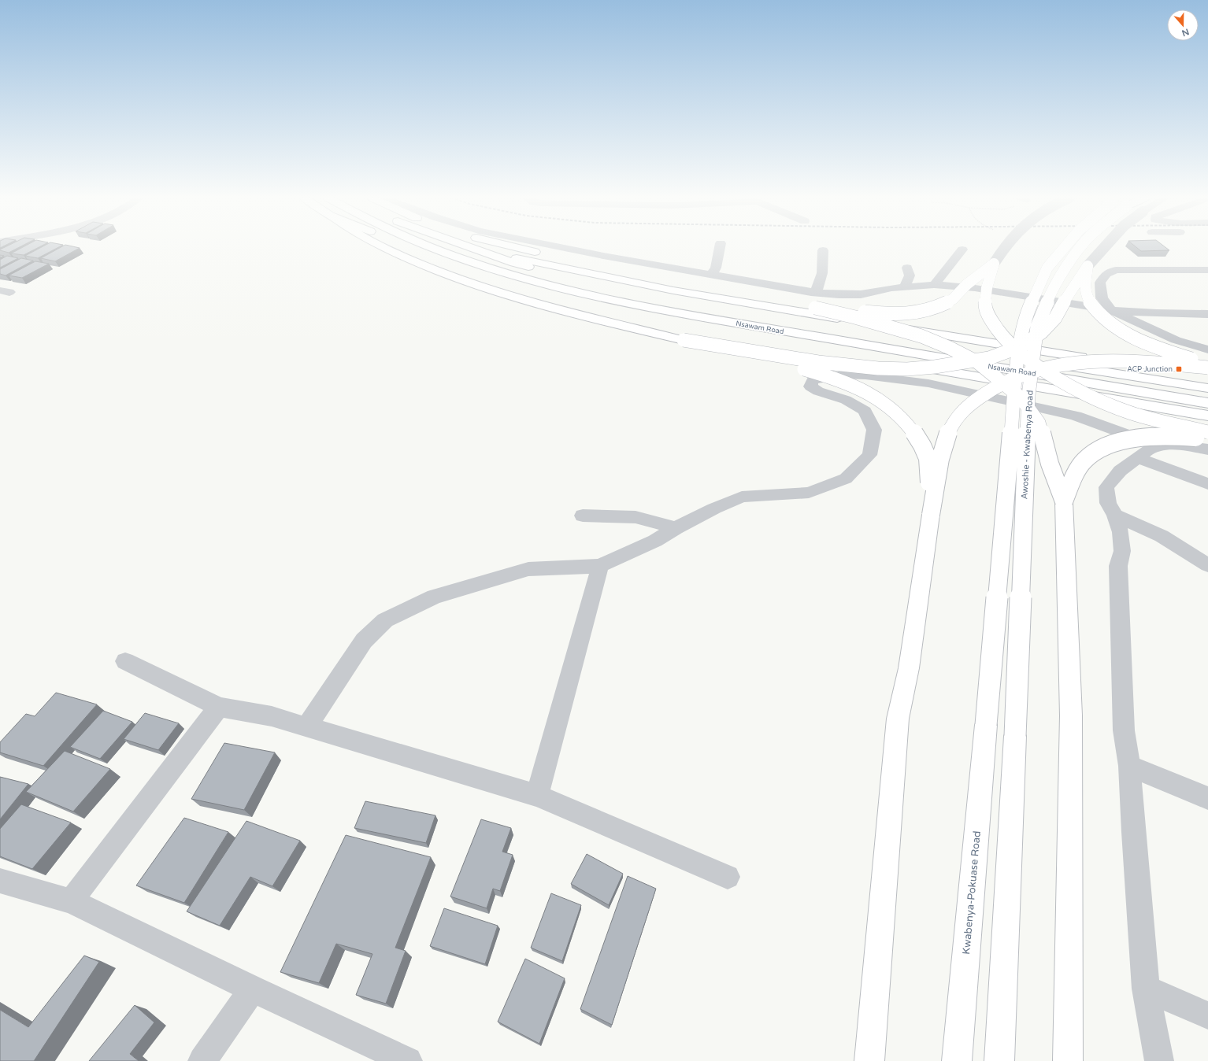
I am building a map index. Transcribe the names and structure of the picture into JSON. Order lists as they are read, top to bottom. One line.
{"streets":{"main road":["Nsawam Road","Awoshie - Kwabenya Road","Kwabenya-Pokuase Road"]},"crossings":[["Awoshie - Kwabenya Road","Kwabenya-Pokuase Road"]],"places":{"transit":["ACP Junction"]},"north":"bottom"}
